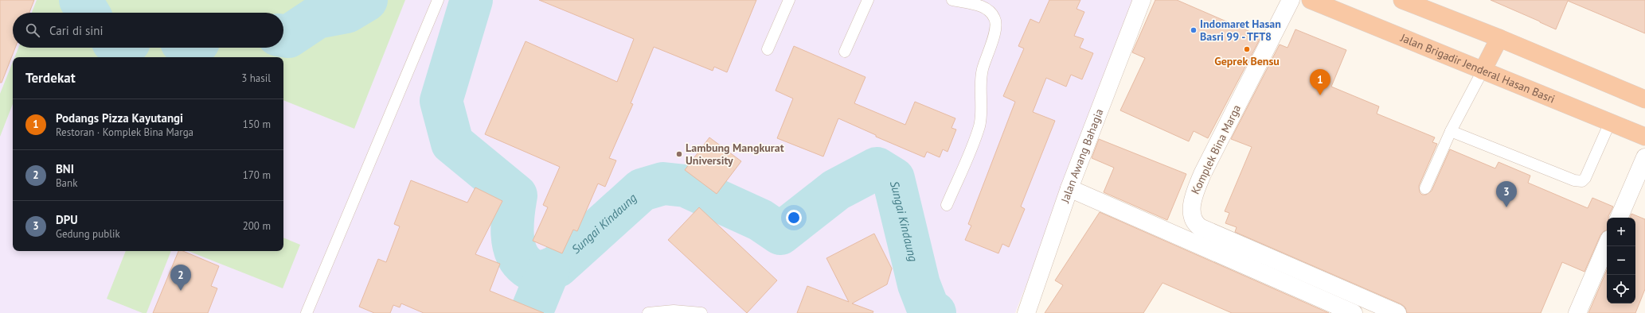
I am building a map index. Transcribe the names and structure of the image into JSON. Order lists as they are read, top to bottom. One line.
{"streets":{"highway":["Jalan Brigadir Jenderal Hasan Basri"],"street":["Komplek Bina Marga","Jalan Awang Bahagia"]},"water":["Sungai Kindaung"],"places":["Indomaret Hasan Basri 99 - TFT8","Geprek Bensu","Lambung Mangkurat University"],"page":{"search":"Cari di sini","heading":["Terdekat","3 hasil"],"pins":["1","3","2"],"list":[{"mark":"1","name":"Podangs Pizza Kayutangi","note":"Restoran · Komplek Bina Marga","value":"150 m"},{"mark":"2","name":"BNI","note":"Bank","value":"170 m"},{"mark":"3","name":"DPU","note":"Gedung publik","value":"200 m"}],"map_buttons":["+","−"]}}
